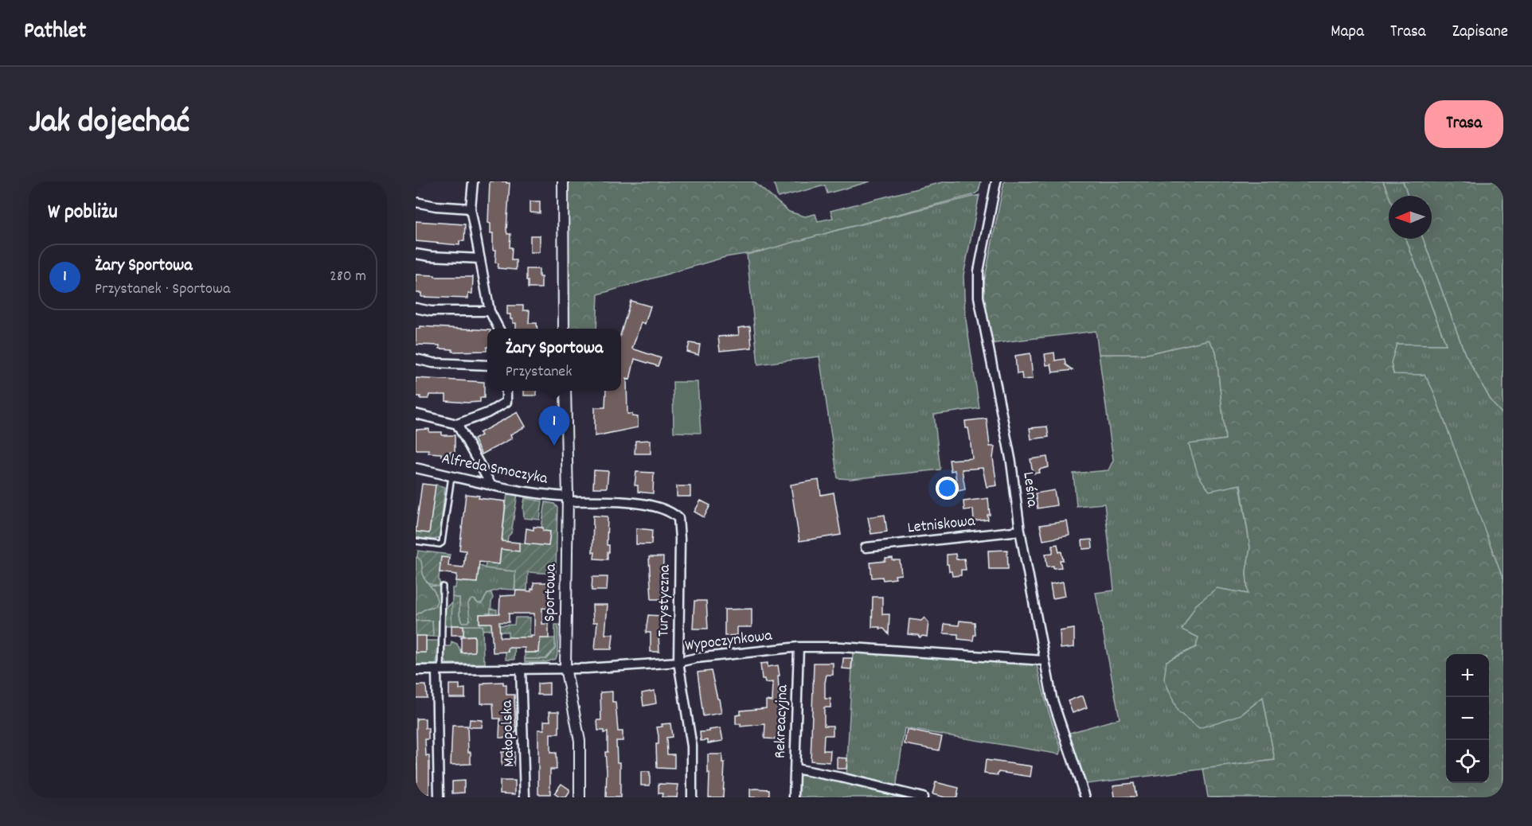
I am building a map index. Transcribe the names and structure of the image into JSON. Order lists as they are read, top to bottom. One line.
{"streets":{"street":["Alfreda Smoczyka","Leśna","Letniskowa","Sportowa","Turystyczna","Wypoczynkowa","Rekreacyjna","Małopolska"]},"crossings":[["Alfreda Smoczyka","Sportowa"],["Alfreda Smoczyka","Turystyczna"],["Leśna","Letniskowa"],["Leśna","Wypoczynkowa"],["Sportowa","Turystyczna"],["Sportowa","Wypoczynkowa"],["Turystyczna","Wypoczynkowa"],["Wypoczynkowa","Rekreacyjna"],["Wypoczynkowa","Małopolska"]],"north":"left","page":{"header":"Pathlet","nav":["Mapa","Trasa","Zapisane"],"title":"Jak dojechać","buttons":"Trasa","heading":"W pobliżu","list":[{"mark":"1","name":"Żary Sportowa","note":"Przystanek · Sportowa","value":"280 m"}],"popup":["Żary Sportowa","Przystanek"],"pins":"1","map_buttons":["+","−"]}}
